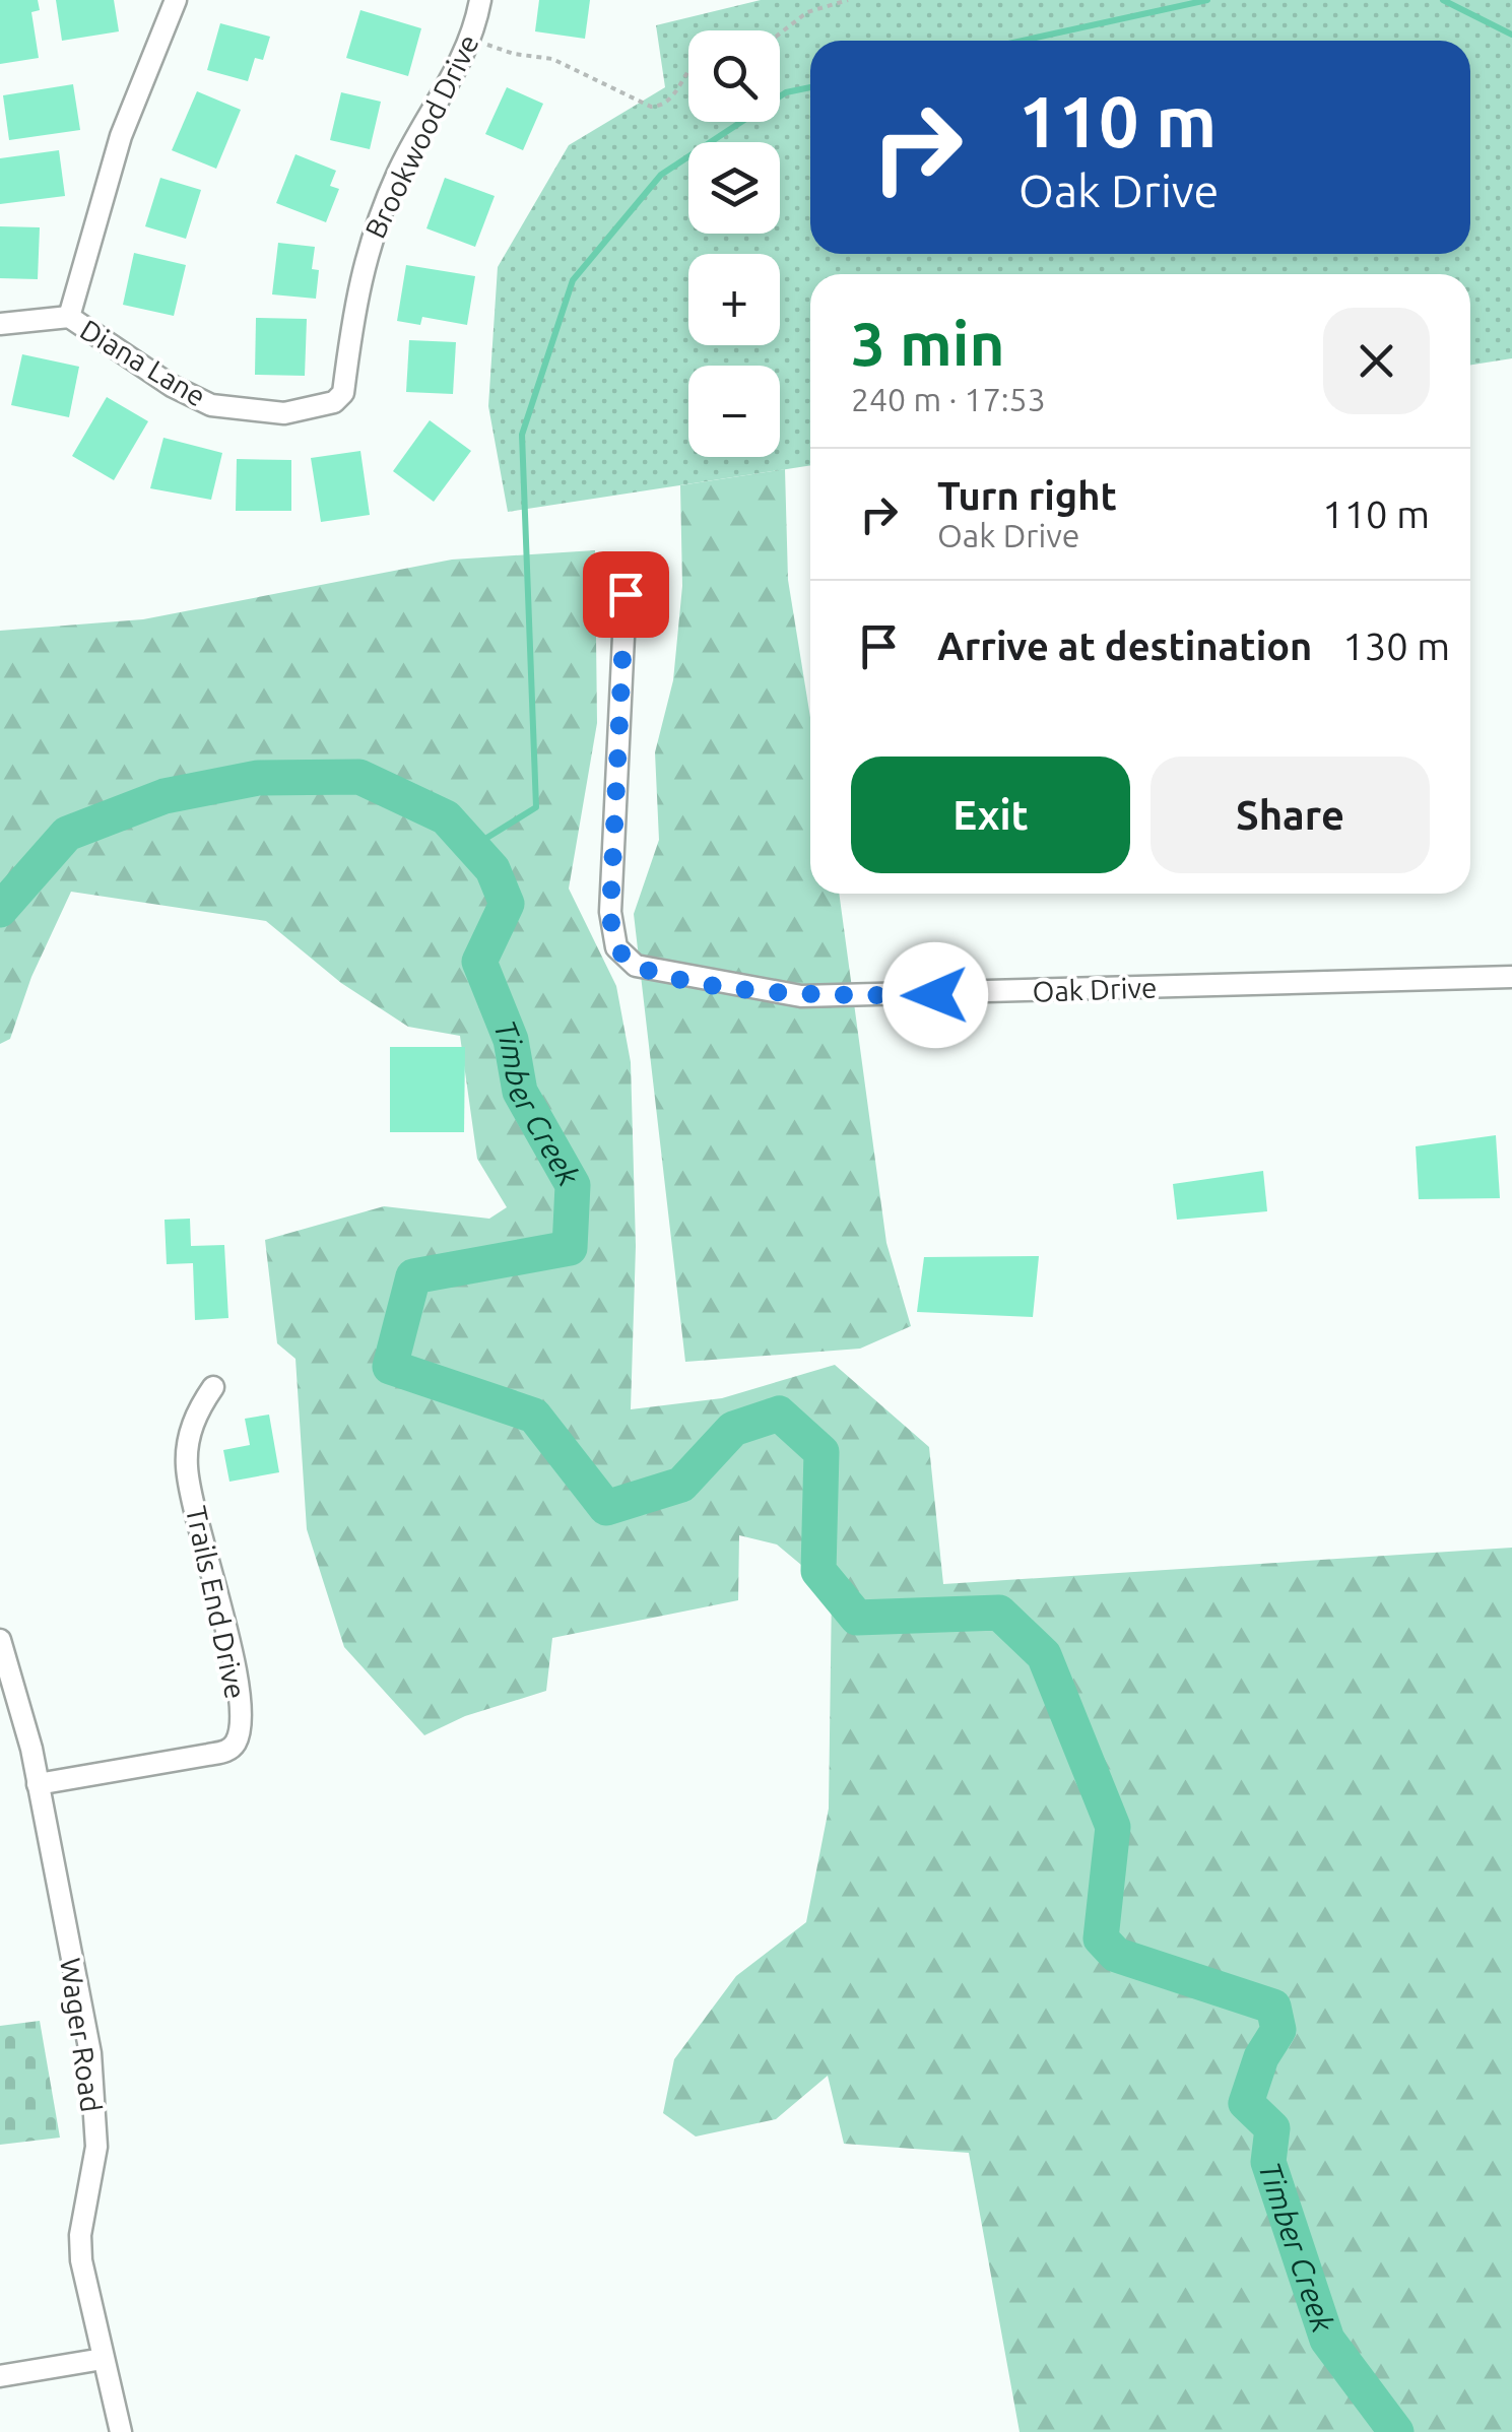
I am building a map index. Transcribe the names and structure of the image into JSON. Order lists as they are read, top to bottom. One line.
{"streets":{"street":["Brookwood Drive","Diana Lane","Oak Drive","Trails End Drive","Wager Road"]},"crossings":[["Brookwood Drive","Diana Lane"],["Trails End Drive","Wager Road"]],"water":["Timber Creek"],"page":{"map_buttons":["+","−"],"turn":["110 m","Oak Drive"],"heading":["3 min","240 m · 17:53"],"list":[{"name":"Turn right","note":"Oak Drive","value":"110 m"},{"name":"Arrive at destination","value":"130 m"}],"buttons":["Exit","Share"]}}
